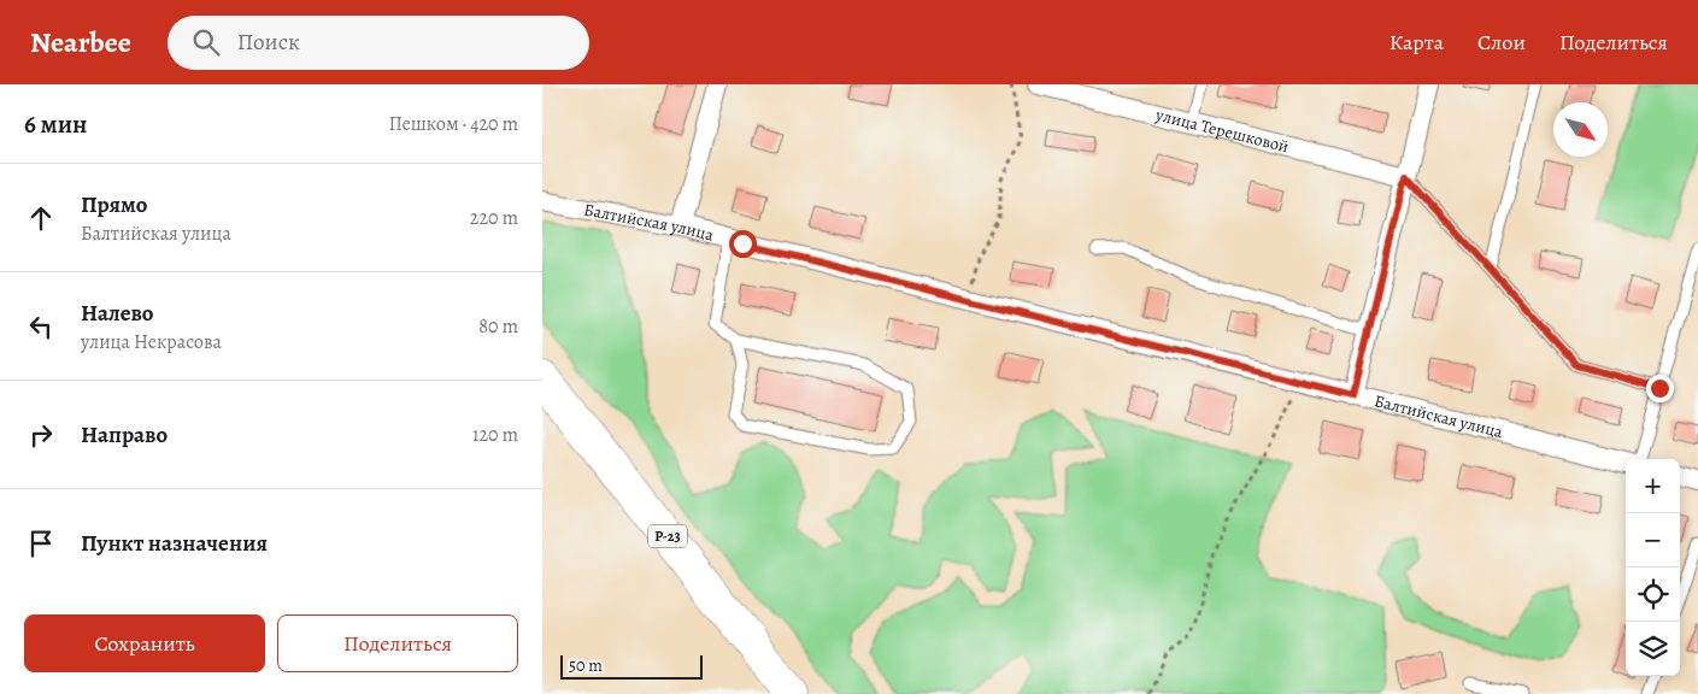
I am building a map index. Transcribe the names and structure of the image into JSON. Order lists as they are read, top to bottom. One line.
{"streets":{"highway":["Р-23"],"street":["улица Терешковой","Балтийская улица"]},"scale_bar":"50 m","north":"bottom right","page":{"header":"Nearbee","search":"Поиск","nav":["Карта","Слои","Поделиться"],"heading":["6 мин","Пешком · 420 m"],"list":[["Прямо","Балтийская улица","220 m"],["Налево","улица Некрасова","80 m"],["Направо","120 m"],"Пункт назначения"],"map_buttons":["+","−"],"buttons":["Сохранить","Поделиться"],"scale":"50 m"}}
